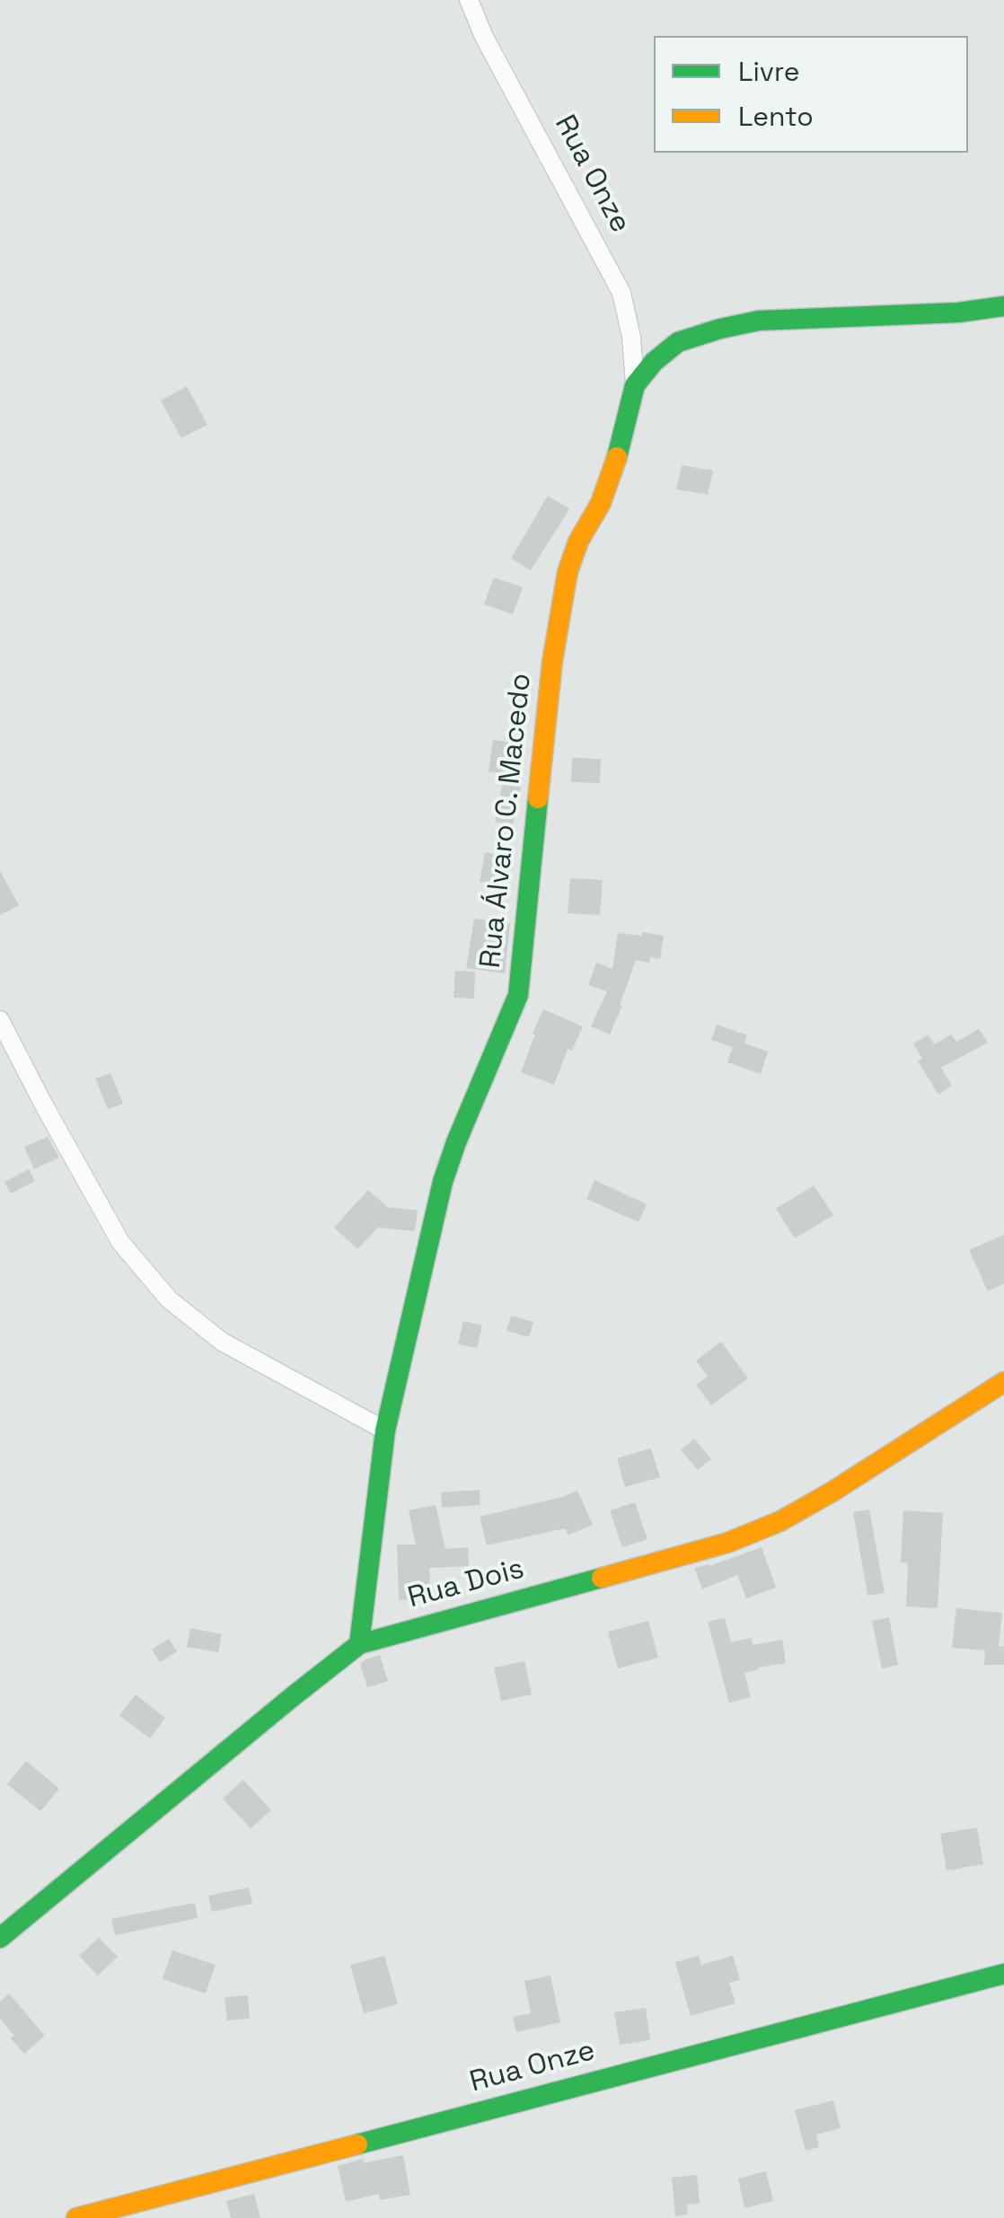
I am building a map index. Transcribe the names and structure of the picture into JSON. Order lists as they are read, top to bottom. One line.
{"streets":{"street":["Rua Onze","Rua Álvaro C. Macedo","Rua Dois"]},"crossings":[["Rua Onze","Rua Álvaro C. Macedo"],["Rua Álvaro C. Macedo","Rua Dois"]],"legend":["Livre","Lento"]}
